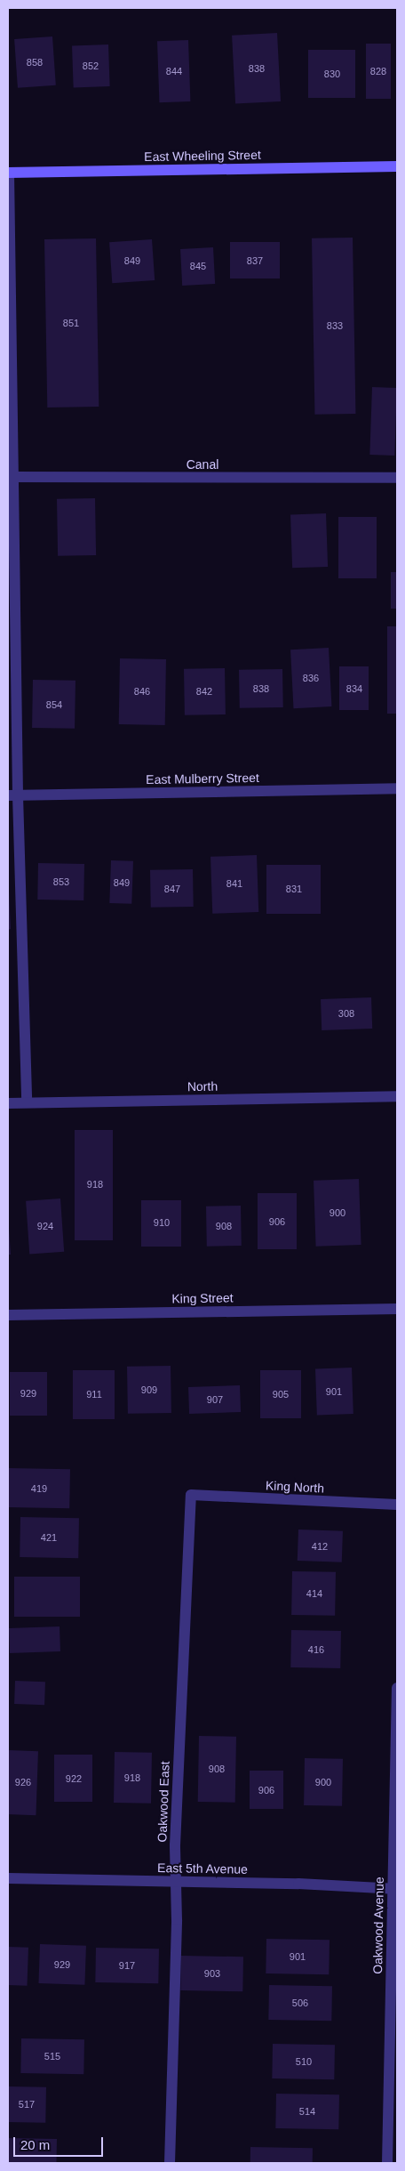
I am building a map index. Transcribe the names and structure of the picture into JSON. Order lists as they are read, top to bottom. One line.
{"streets":{"street":["East Wheeling Street","Canal","East Mulberry Street","North","King Street","King North","Oakwood East","East 5th Avenue","Oakwood Avenue"]},"crossings":[["King North","Oakwood East"],["Oakwood East","East 5th Avenue"],["East 5th Avenue","Oakwood Avenue"]],"house_numbers":["858","852","838","844","828","830","849","837","845","851","833","836","838","834","846","842","854","853","849","841","847","831","308","918","900","906","910","924","908","909","901","929","911","905","907","419","421","412","414","416","908","918","922","926","900","906","901","929","917","903","506","515","510","517","514"],"scale_bar":"20 m"}
